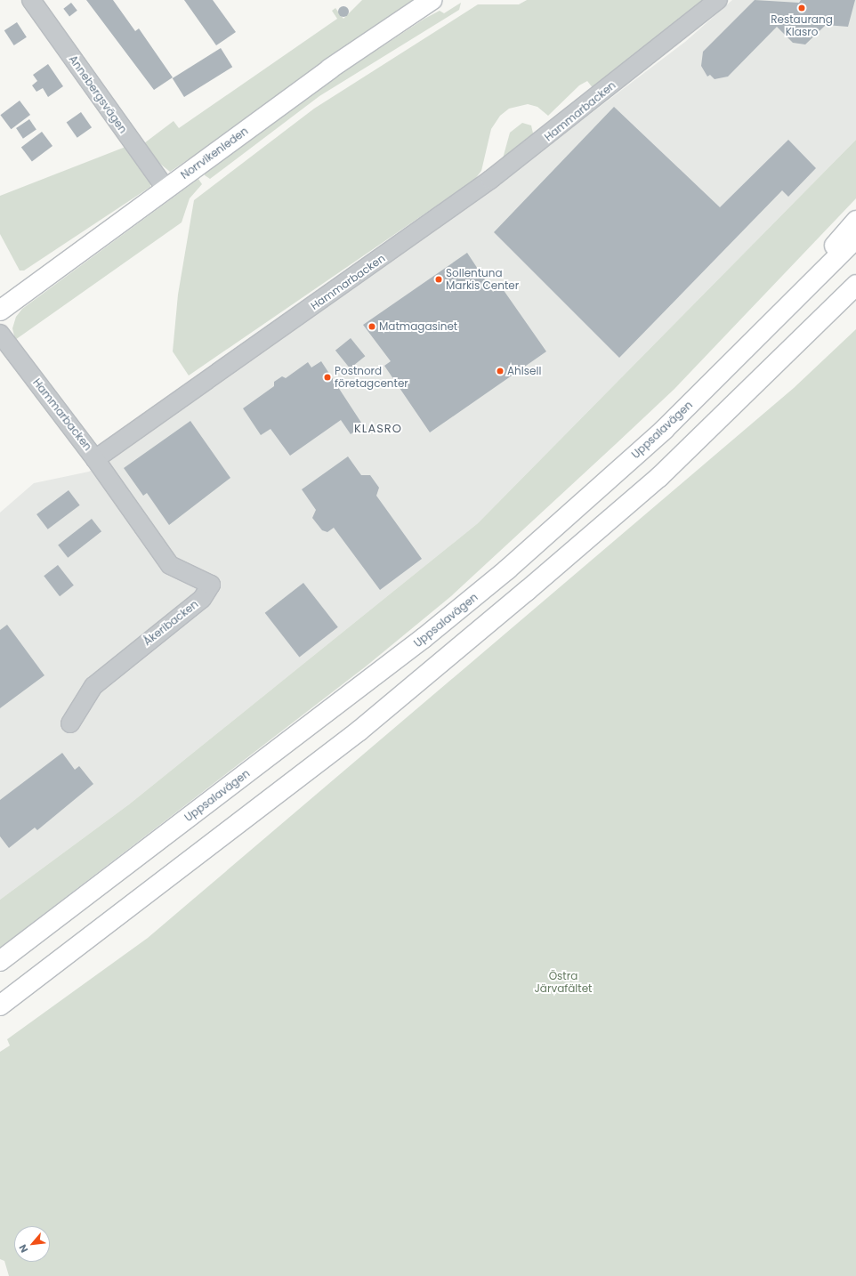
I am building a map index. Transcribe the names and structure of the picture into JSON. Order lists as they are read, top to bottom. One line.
{"streets":{"main road":["Norrvikenleden","Uppsalavägen"],"street":["Annebergsvägen","Hammarbacken","Åkeribacken"]},"crossings":[["Annebergsvägen","Norrvikenleden"],["Hammarbacken","Åkeribacken"]],"districts":["KLASRO"],"parks":["Östra Järvafältet"],"places":["Restaurang Klasro","Sollentuna Markis Center","Matmagasinet","Ahlsell","Postnord företagcenter"],"north":"bottom left"}
